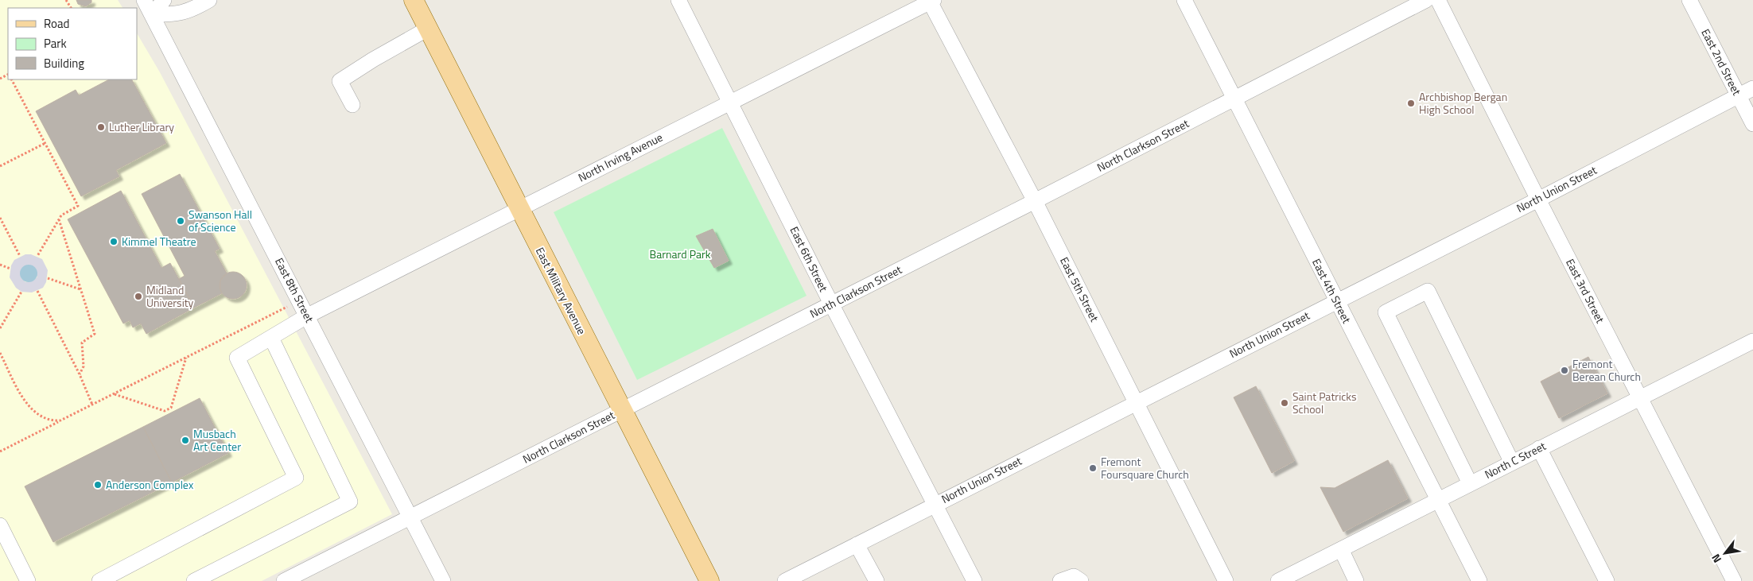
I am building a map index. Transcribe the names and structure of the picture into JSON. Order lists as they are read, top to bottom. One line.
{"streets":{"main road":["East Military Avenue"],"street":["East 2nd Street","North Clarkson Street","North Irving Avenue","North Union Street","East 6th Street","East 5th Street","East 8th Street","East 4th Street","East 3rd Street","North C Street"]},"crossings":[["East 2nd Street","North Union Street"],["North Clarkson Street","East 6th Street"],["North Clarkson Street","East 5th Street"],["North Clarkson Street","East 8th Street"],["North Clarkson Street","East Military Avenue"],["North Clarkson Street","East 4th Street"],["North Irving Avenue","East 6th Street"],["North Irving Avenue","East 5th Street"],["North Irving Avenue","East 8th Street"],["North Irving Avenue","East Military Avenue"],["North Union Street","East 6th Street"],["North Union Street","East 5th Street"],["North Union Street","East 4th Street"],["North Union Street","East 3rd Street"],["East 4th Street","North C Street"],["East 3rd Street","North C Street"]],"parks":["Barnard Park"],"places":["Archbishop Bergan High School","Luther Library","Swanson Hall of Science","Kimmel Theatre","Midland University","Fremont Berean Church","Saint Patricks School","Musbach Art Center","Fremont Foursquare Church","Anderson Complex"],"legend":["Road","Park","Building"],"north":"bottom left"}
